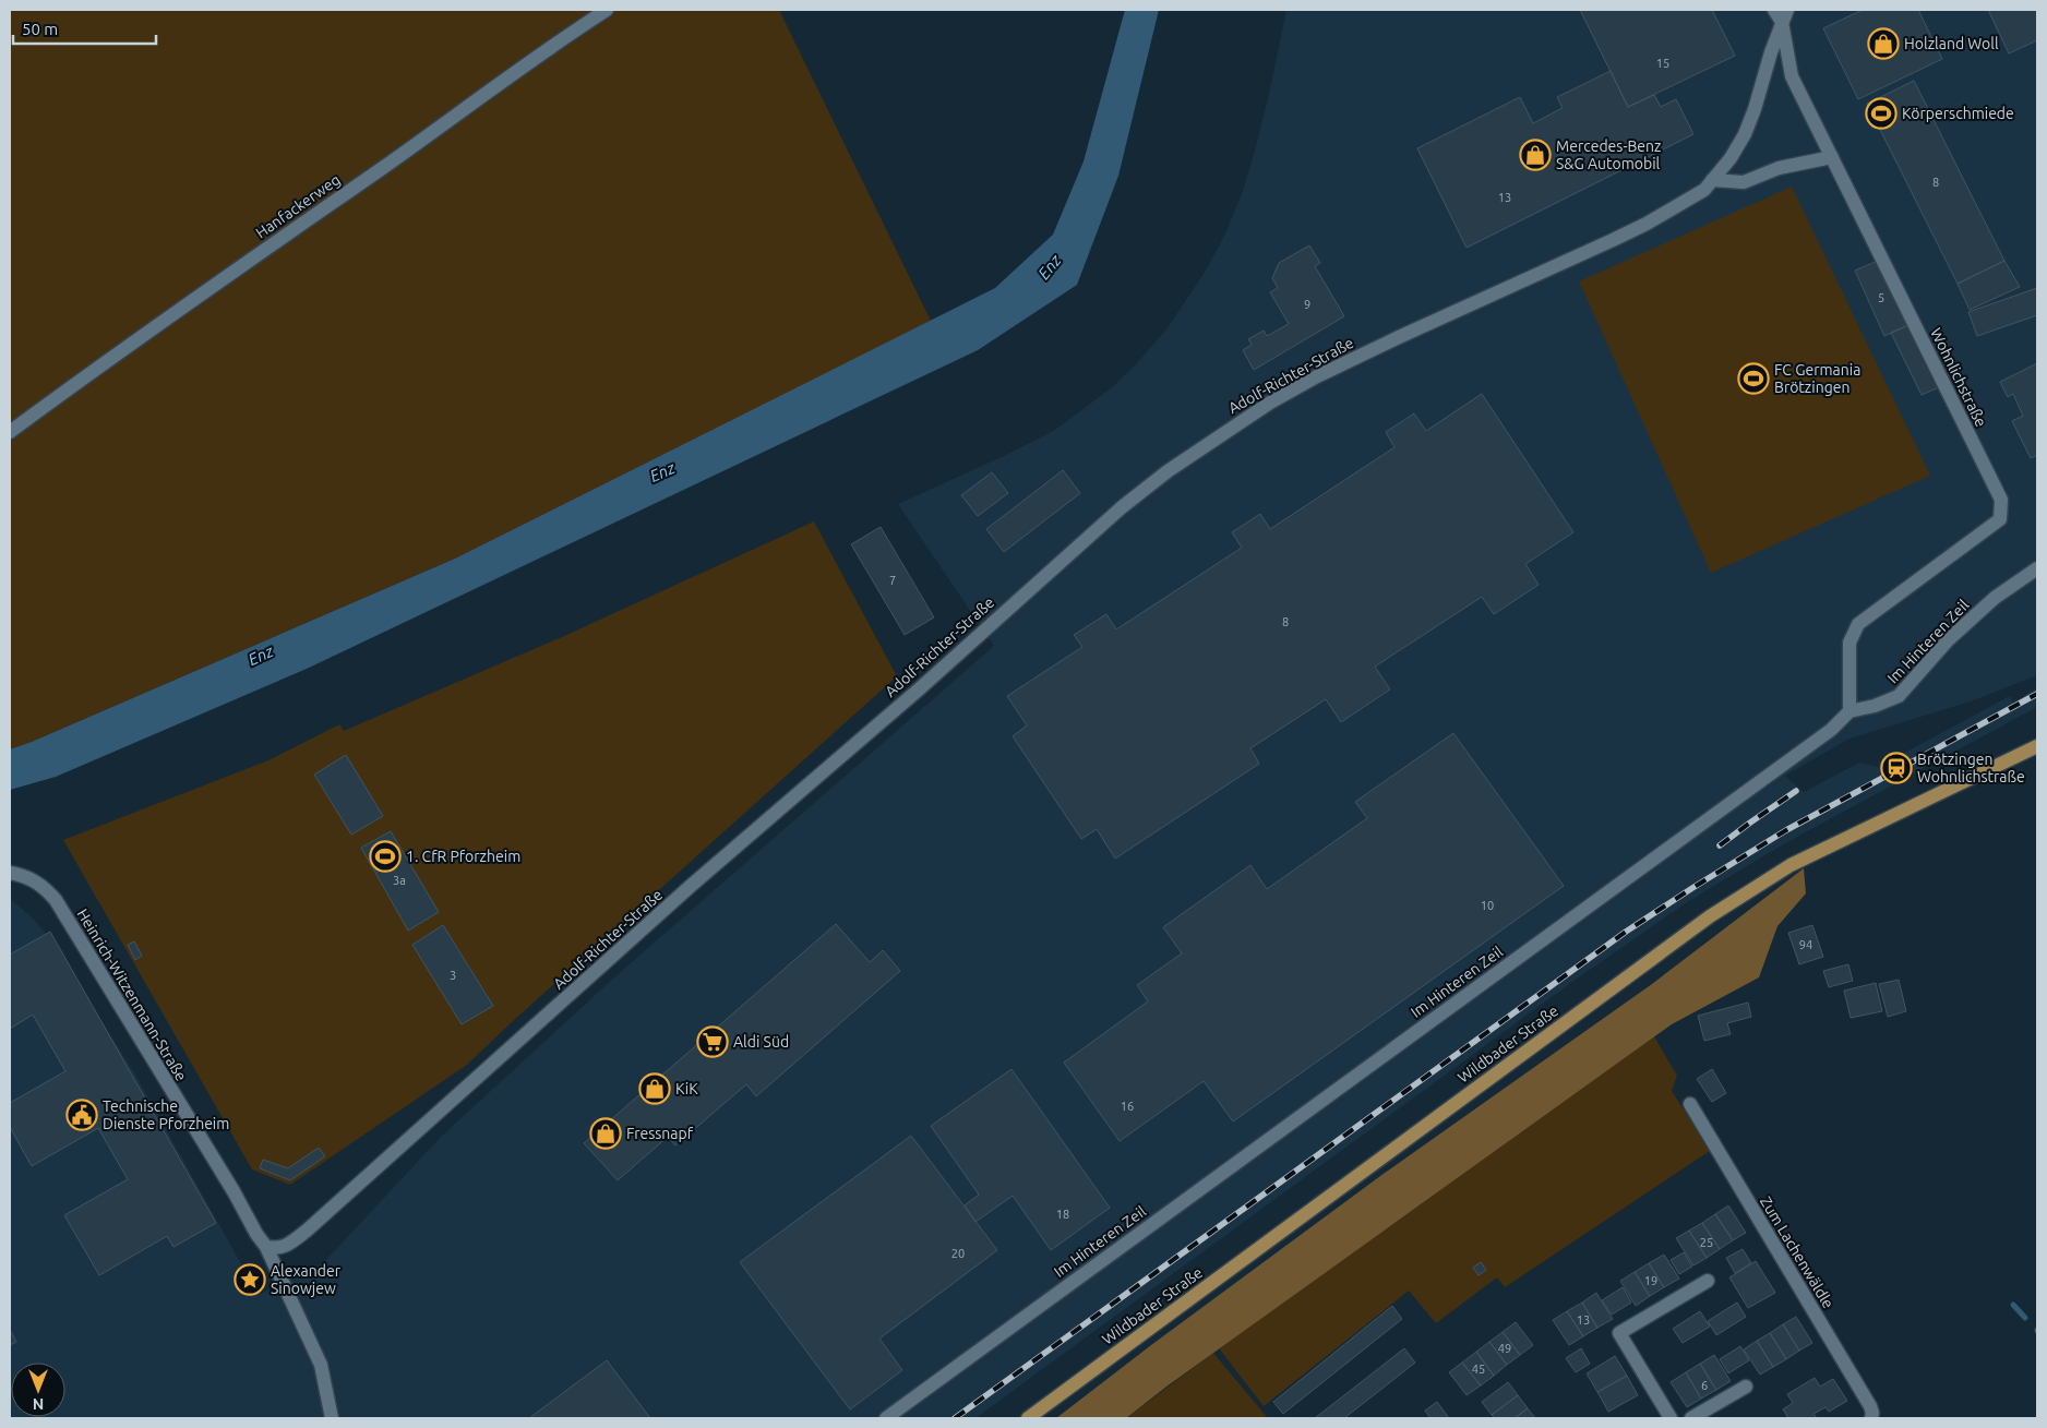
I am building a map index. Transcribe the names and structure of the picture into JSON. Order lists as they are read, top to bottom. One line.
{"streets":{"main road":["Wildbader Straße"],"street":["Hanfackerweg","Adolf-Richter-Straße","Wohnlichstraße","Im Hinteren Zeil","Heinrich-Witzenmann-Straße","Zum Lachenwäldle"]},"crossings":[["Adolf-Richter-Straße","Wohnlichstraße"],["Adolf-Richter-Straße","Heinrich-Witzenmann-Straße"],["Wohnlichstraße","Im Hinteren Zeil"]],"water":["Enz"],"places":{"shop":["Holzland Woll","Mercedes-Benz S&G Automobil","KiK","Fressnapf"],"sports":["Körperschmiede","FC Germania Brötzingen","1. CfR Pforzheim"],"station":["Brötzingen Wohnlichstraße"],"supermarket":["Aldi Süd"],"public building":["Technische Dienste Pforzheim"],"place":["Alexander Sinowjew"]},"house_numbers":["15","8","13","5","9","7","8","3a","10","94","3","16","18","25","20","19","13","49","45","6"],"scale_bar":"50 m","north":"bottom"}
